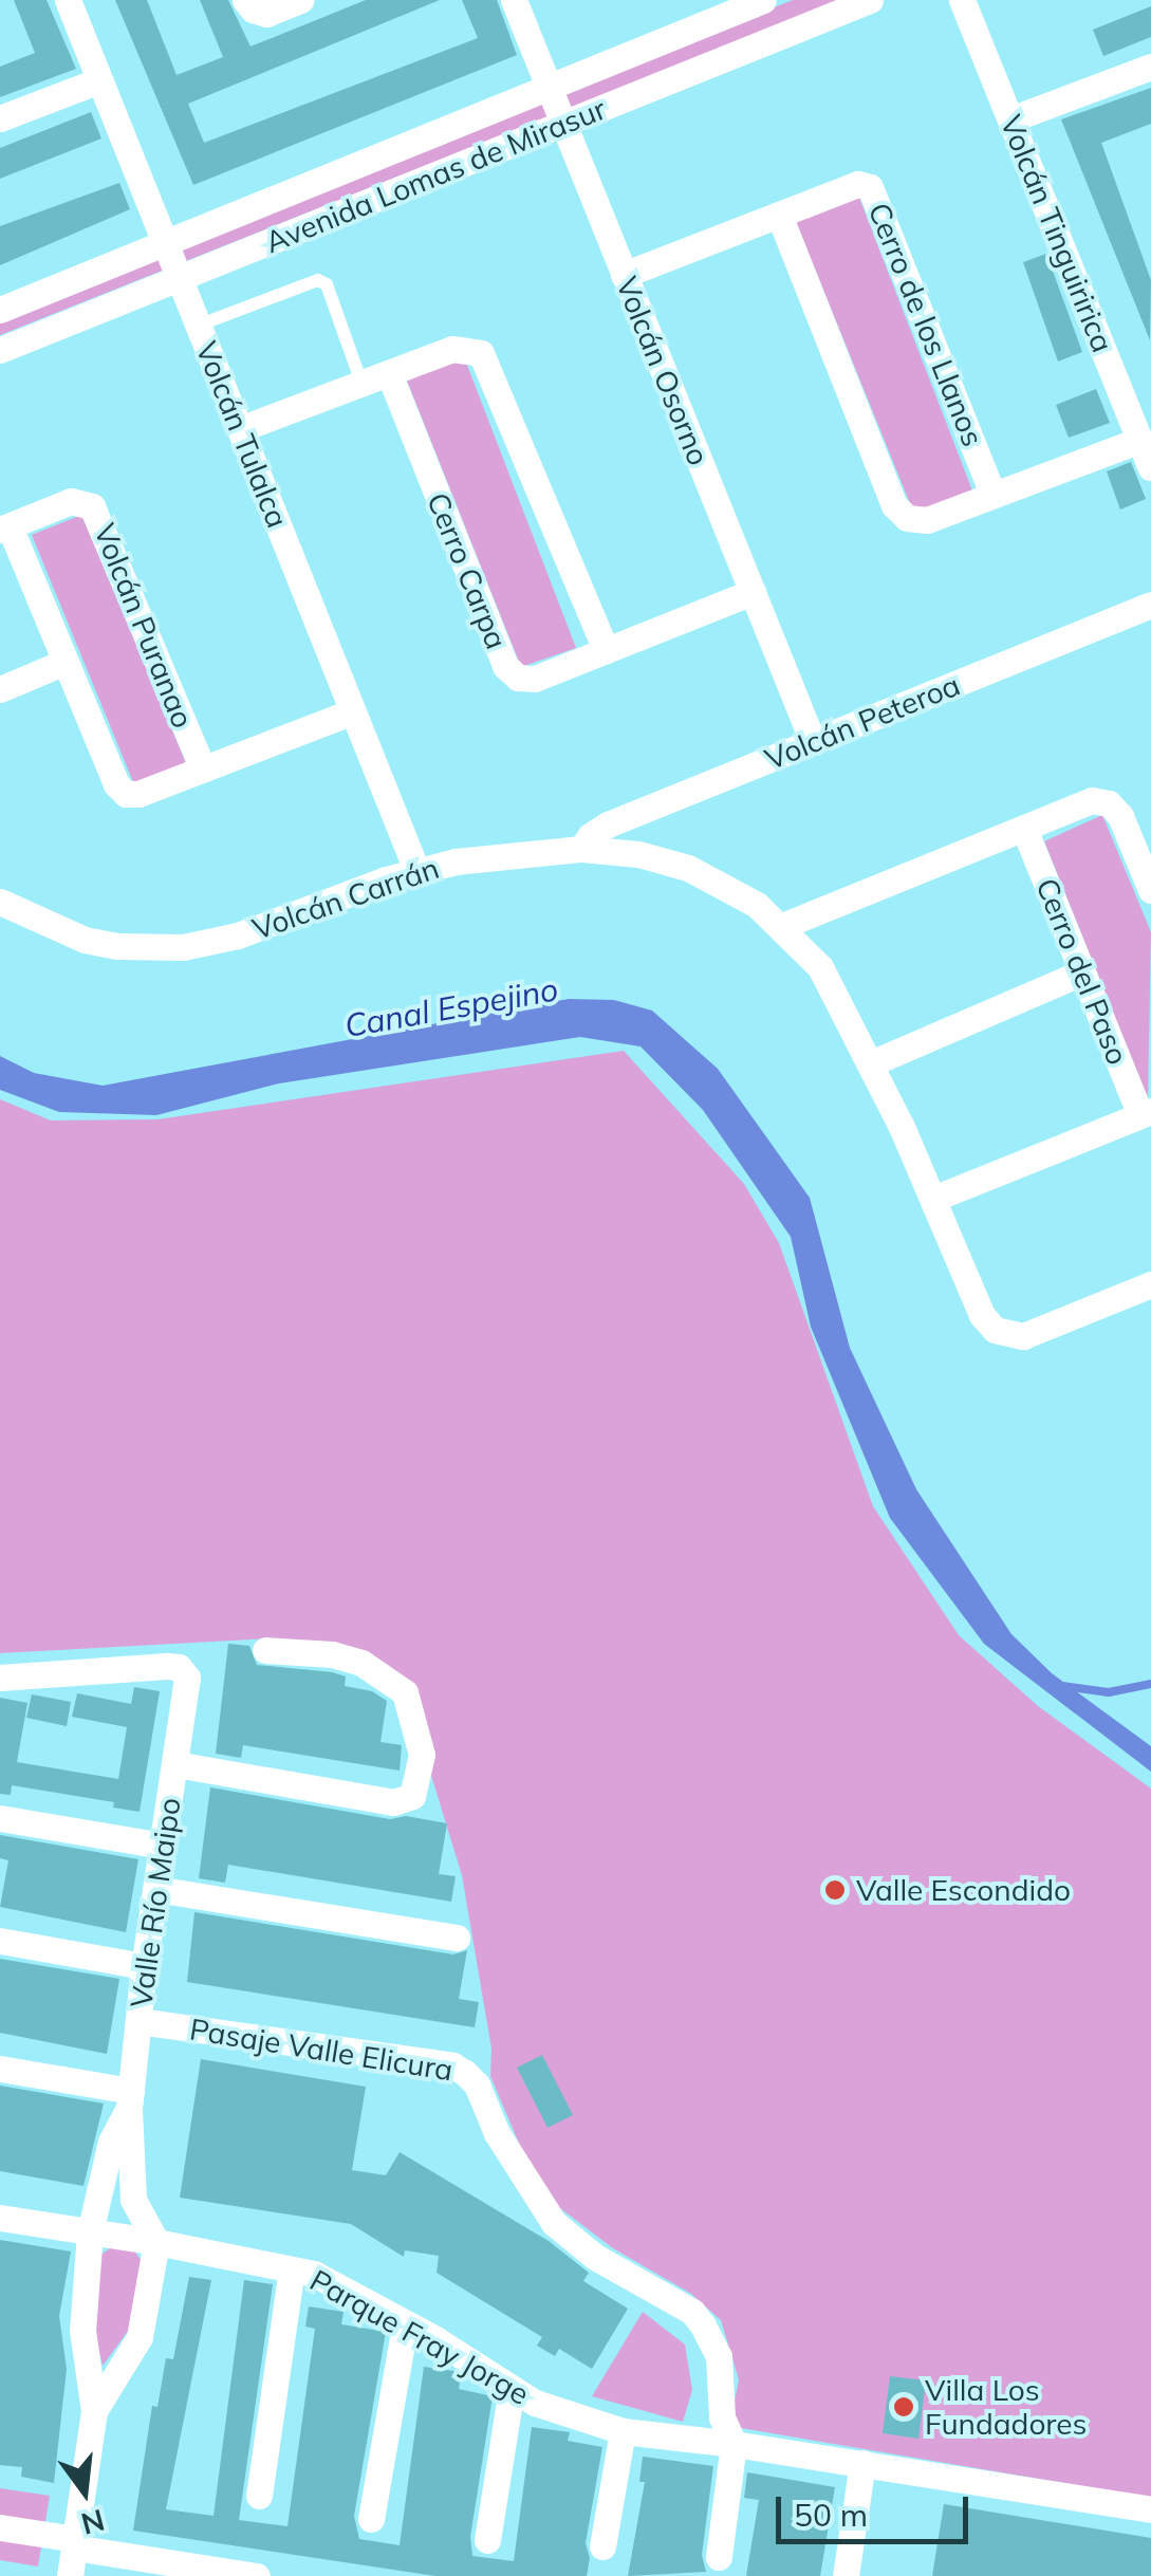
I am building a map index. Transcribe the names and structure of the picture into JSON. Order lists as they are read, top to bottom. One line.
{"streets":{"street":["Avenida Lomas de Mirasur","Volcán Tinguiririca","Cerro de los Llanos","Volcán Osorno","Volcán Tulalca","Cerro Carpa","Volcán Puranao","Volcán Peteroa","Volcán Carrán","Cerro del Paso","Valle Río Maipo","Pasaje Valle Elicura","Parque Fray Jorge"]},"crossings":[["Avenida Lomas de Mirasur","Volcán Osorno"],["Avenida Lomas de Mirasur","Volcán Tulalca"],["Cerro de los Llanos","Volcán Osorno"],["Volcán Osorno","Cerro Carpa"],["Volcán Osorno","Volcán Peteroa"],["Volcán Tulalca","Volcán Puranao"],["Volcán Tulalca","Volcán Carrán"],["Volcán Peteroa","Volcán Carrán"],["Valle Río Maipo","Pasaje Valle Elicura"],["Valle Río Maipo","Parque Fray Jorge"],["Pasaje Valle Elicura","Parque Fray Jorge"]],"water":["Canal Espejino"],"places":["Valle Escondido","Villa Los Fundadores"],"scale_bar":"50 m","north":"bottom"}
